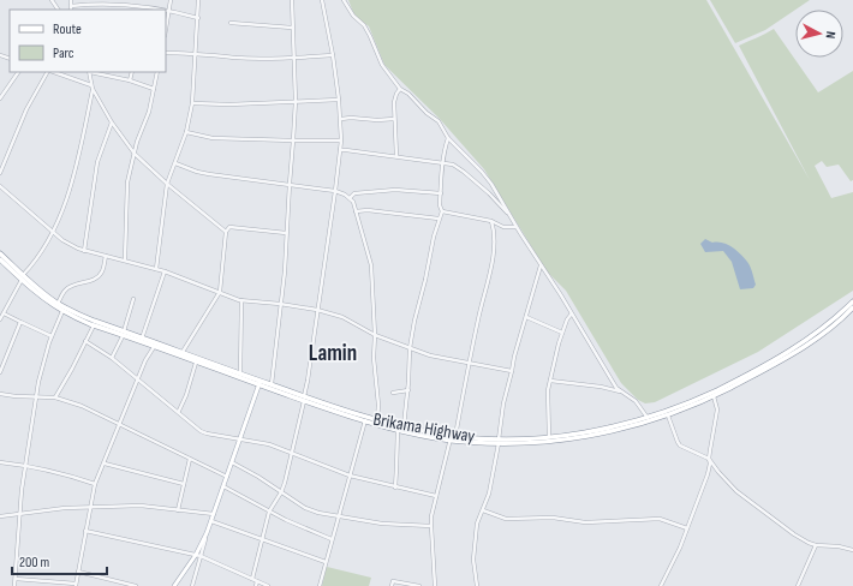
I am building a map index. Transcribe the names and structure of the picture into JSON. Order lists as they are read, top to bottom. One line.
{"streets":{"highway":["Brikama Highway"]},"districts":["Lamin"],"legend":["Route","Parc"],"scale_bar":"200 m","north":"right"}
